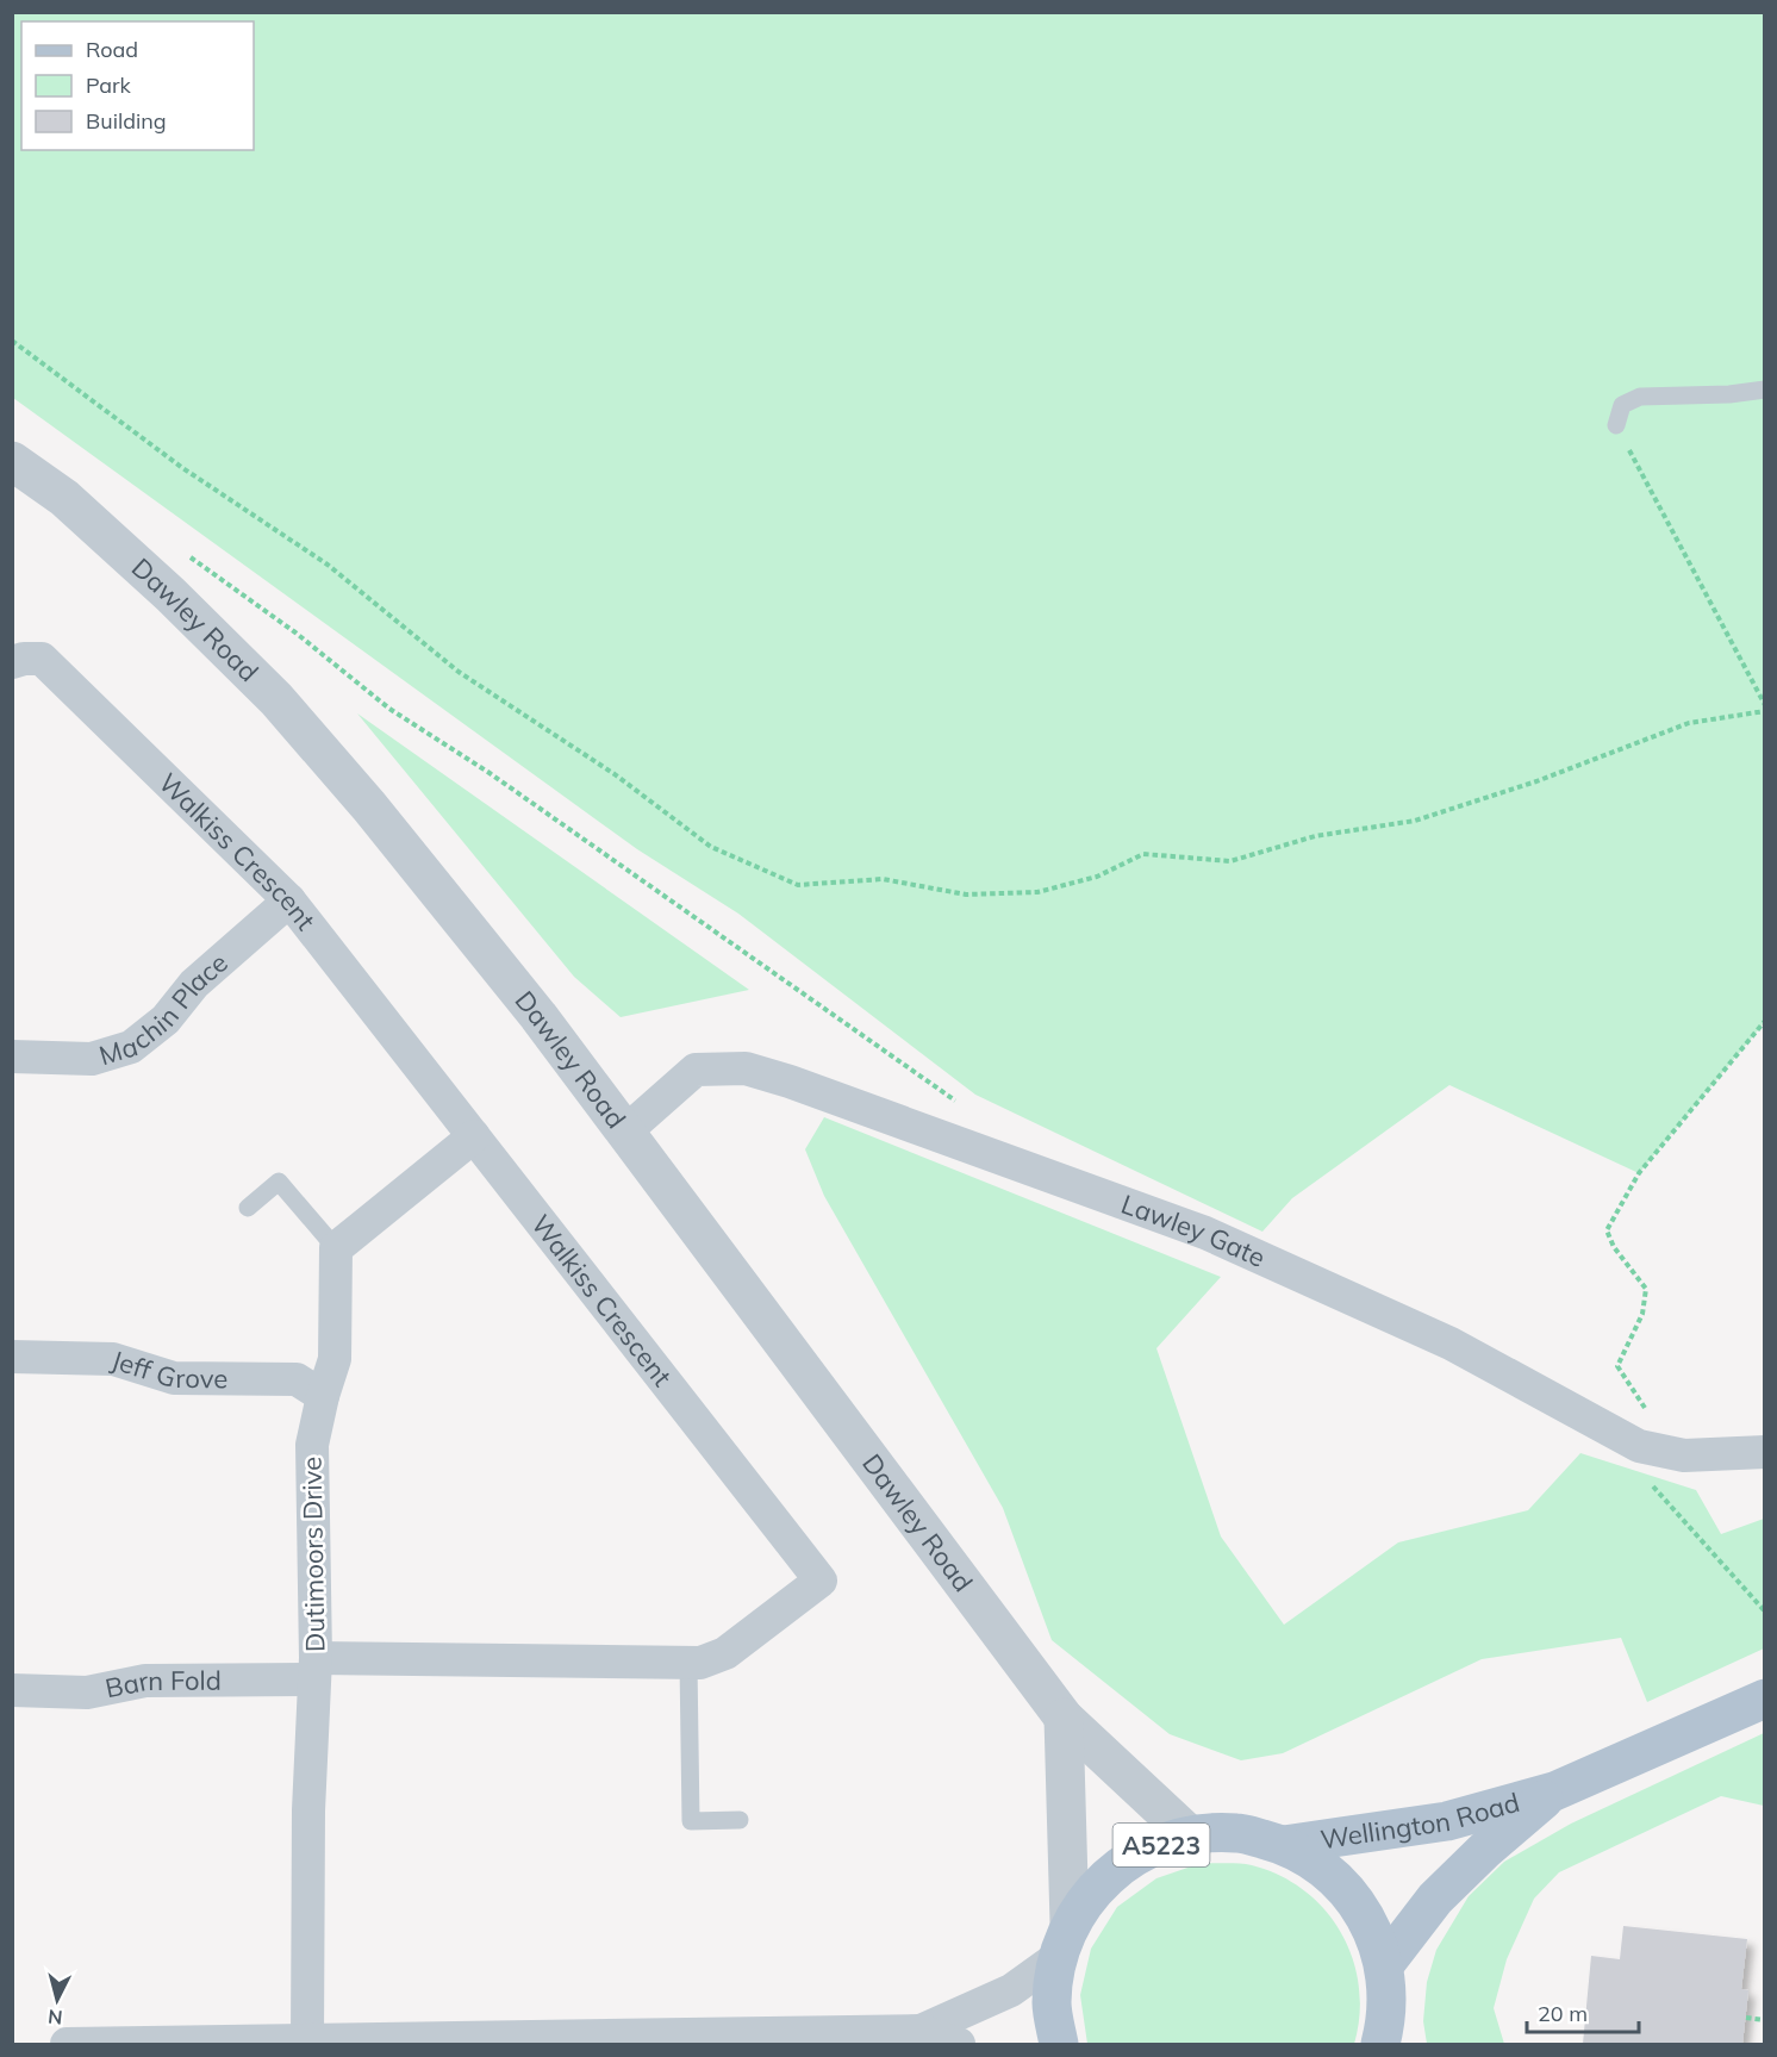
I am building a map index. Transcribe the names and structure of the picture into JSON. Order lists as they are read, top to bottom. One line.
{"streets":{"main road":["Wellington Road","A5223"],"street":["Dawley Road","Walkiss Crescent","Machin Place","Lawley Gate","Jeff Grove","Dutimoors Drive","Barn Fold"]},"crossings":[["Dawley Road","Lawley Gate"],["Dawley Road","A5223"],["Walkiss Crescent","Machin Place"],["Walkiss Crescent","Dutimoors Drive"],["Walkiss Crescent","Barn Fold"],["Jeff Grove","Dutimoors Drive"],["Dutimoors Drive","Barn Fold"],["Wellington Road","A5223"]],"legend":["Road","Park","Building"],"scale_bar":"20 m","north":"bottom"}
